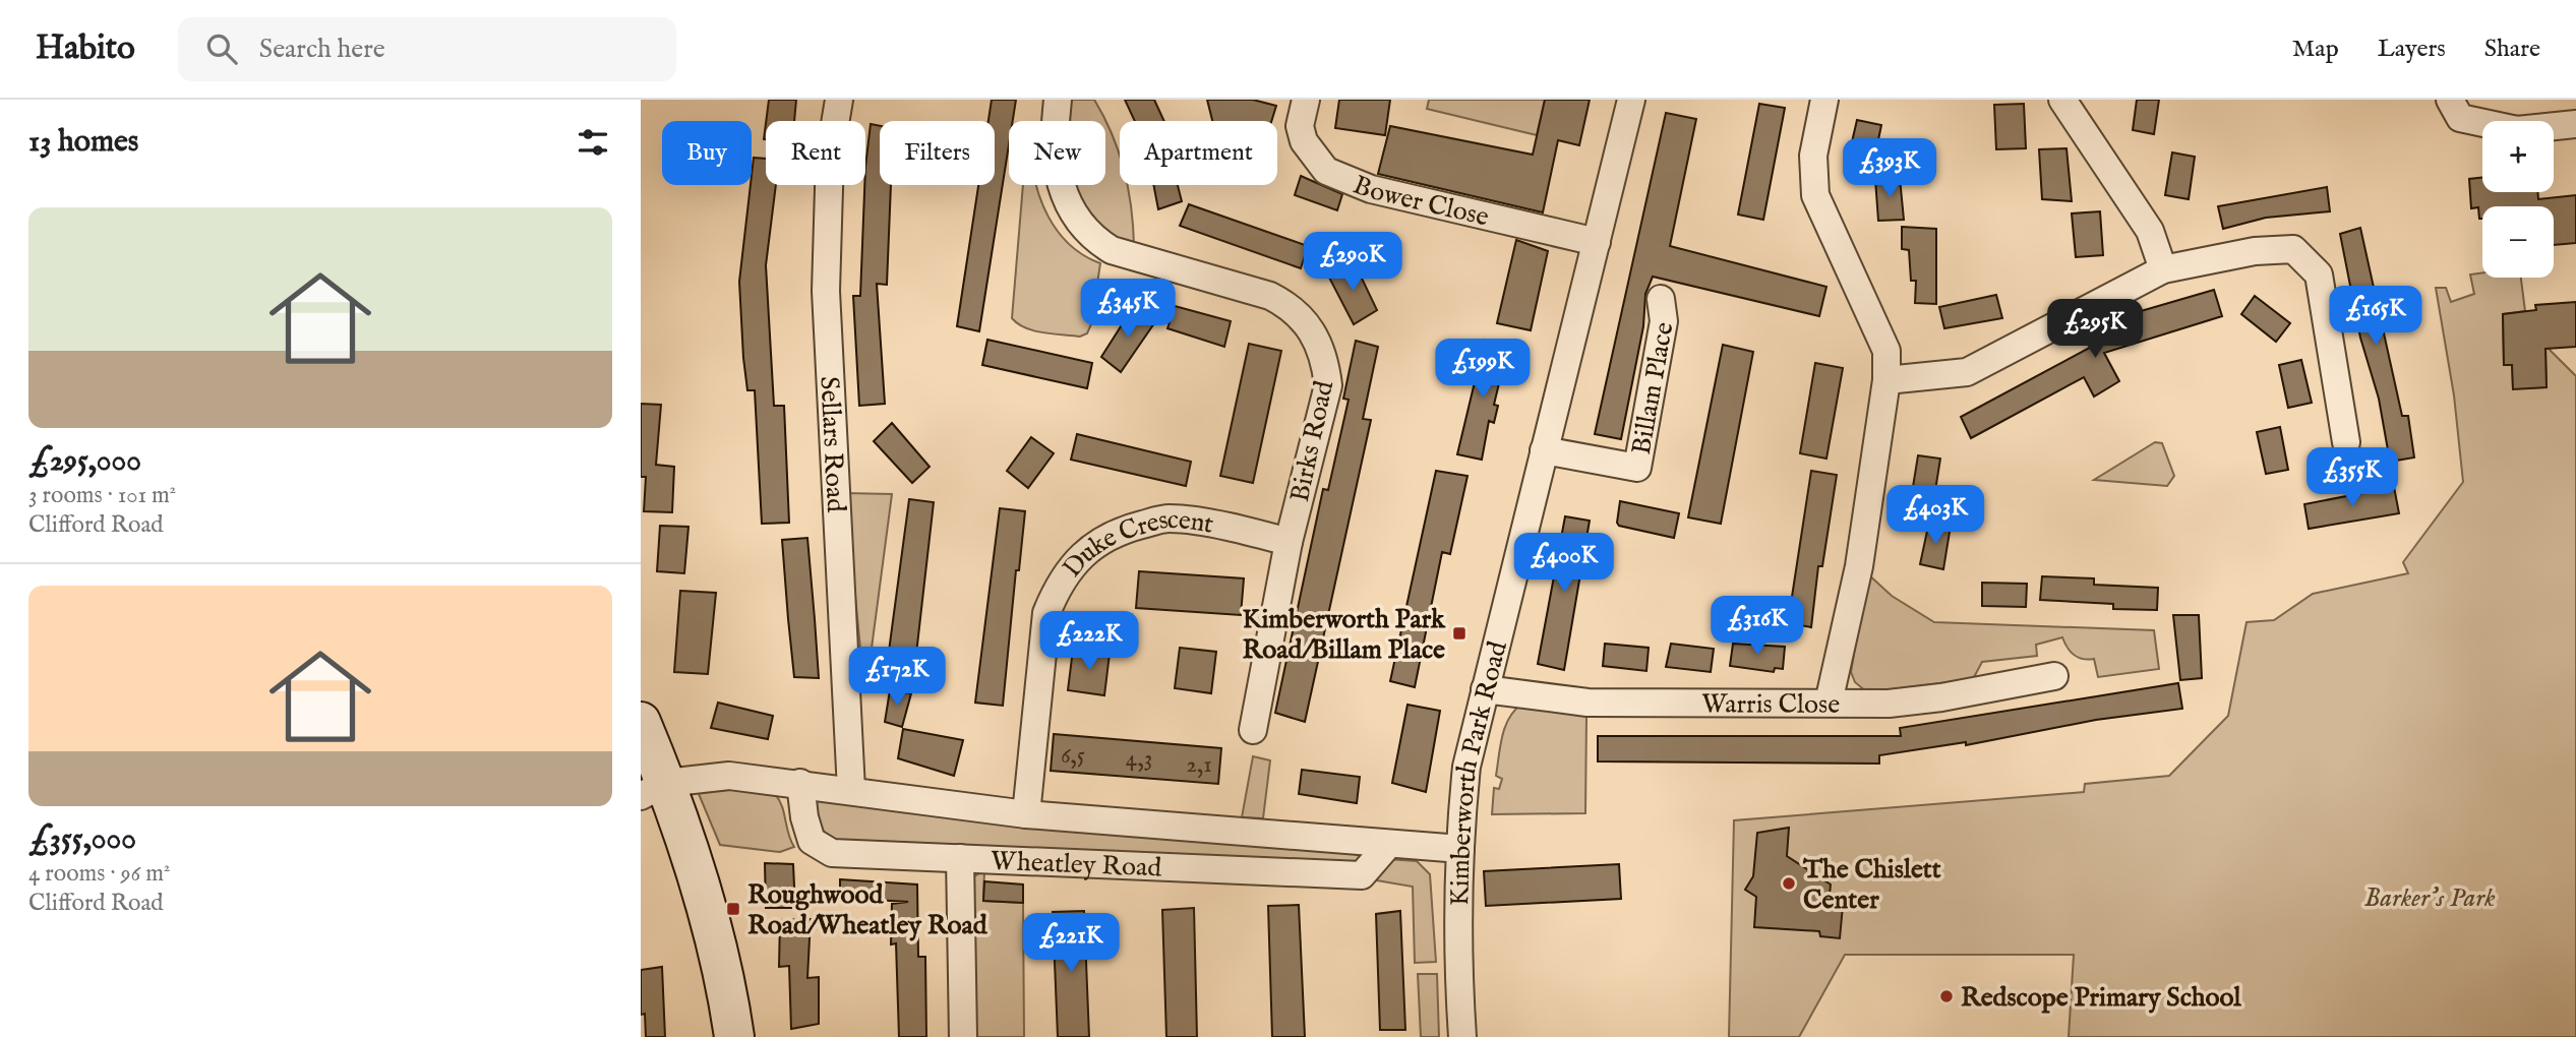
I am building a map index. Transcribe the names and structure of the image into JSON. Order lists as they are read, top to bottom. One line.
{"streets":{"street":["Bower Close","Billam Place","Birks Road","Sellars Road","Duke Crescent","Warris Close","Kimberworth Park Road","Wheatley Road"]},"crossings":[["Bower Close","Kimberworth Park Road"],["Billam Place","Kimberworth Park Road"],["Birks Road","Duke Crescent"],["Sellars Road","Wheatley Road"],["Duke Crescent","Wheatley Road"],["Warris Close","Kimberworth Park Road"],["Kimberworth Park Road","Wheatley Road"]],"parks":["Barker's Park"],"places":{"transit":["Kimberworth Park Road/Billam Place","Roughwood Road/Wheatley Road"],"other":["The Chislett Center","Redscope Primary School"]},"house_numbers":["6,5","4,3","2,1"],"page":{"header":"Habito","search":"Search here","nav":["Map","Layers","Share"],"heading":"13 homes","map_buttons":["+","−"],"chip":["Buy","Rent","Filters","New","Apartment"],"price":["£393K","£290K","£345K","£165K","£295K","£199K","£355K","£403K","£400K","£316K","£222K","£172K","£221K"],"list":[{"name":"£295,000","note":"3 rooms · 101 m² · Clifford Road"},{"name":"£355,000","note":"4 rooms · 96 m² · Clifford Road"}]}}
